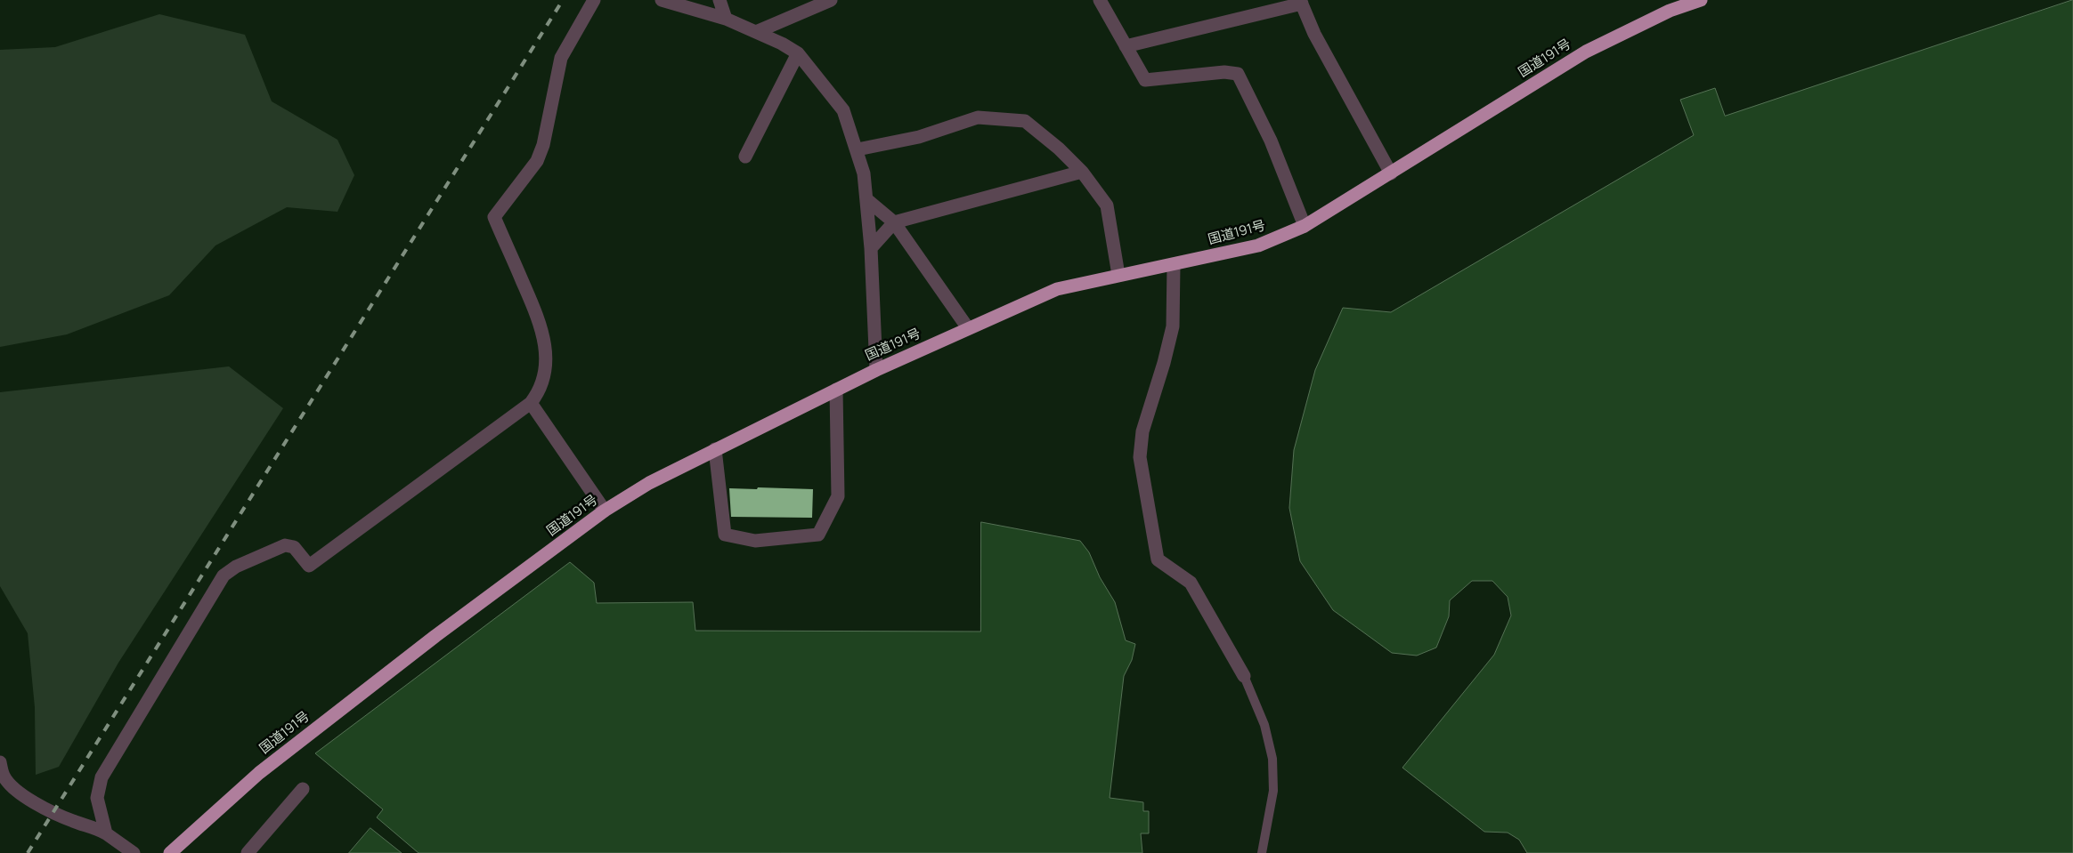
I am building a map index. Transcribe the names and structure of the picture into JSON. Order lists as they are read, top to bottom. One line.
{"streets":{"highway":["国道191号"]}}
